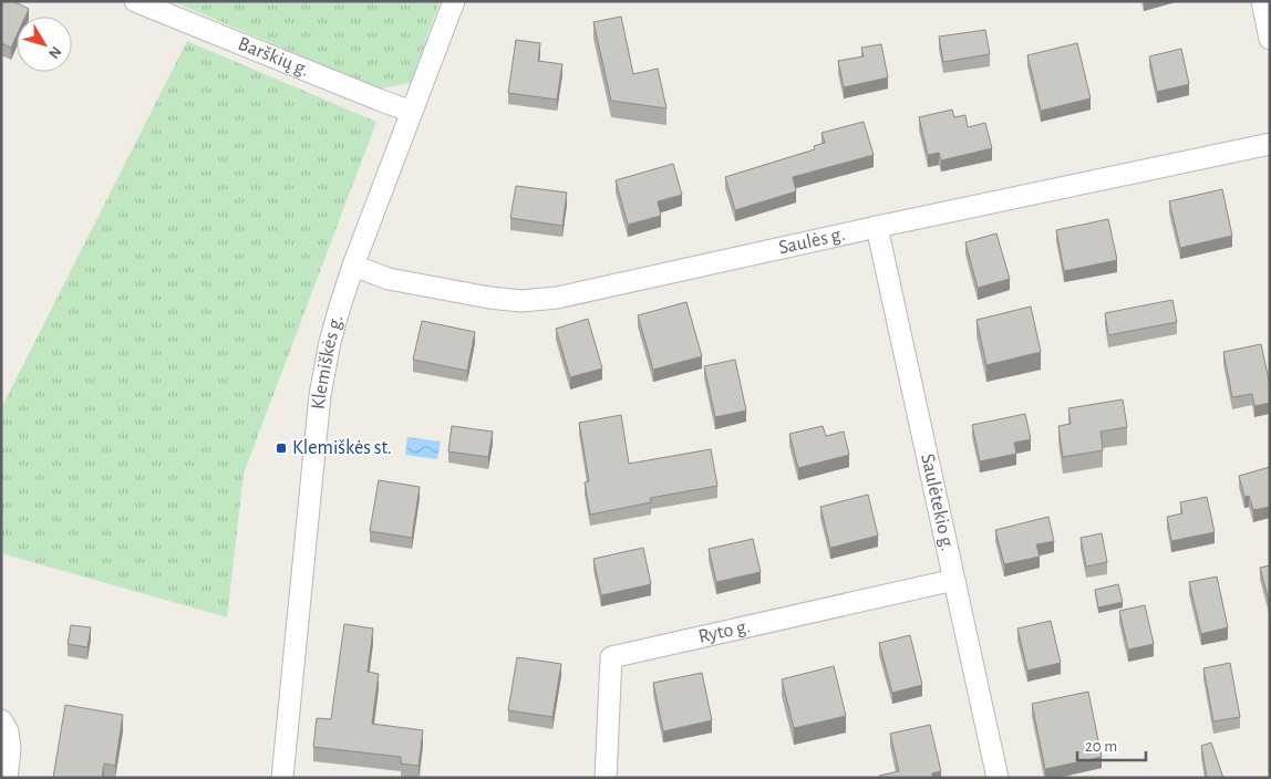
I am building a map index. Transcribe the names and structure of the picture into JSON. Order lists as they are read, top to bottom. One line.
{"streets":{"street":["Barškių g.","Saulės g.","Klemiškės g.","Saulėtekio g.","Ryto g."]},"crossings":[["Barškių g.","Klemiškės g."],["Saulės g.","Klemiškės g."],["Saulės g.","Saulėtekio g."],["Saulėtekio g.","Ryto g."]],"places":{"transit":["Klemiškės st."]},"scale_bar":"20 m","north":"bottom right"}
